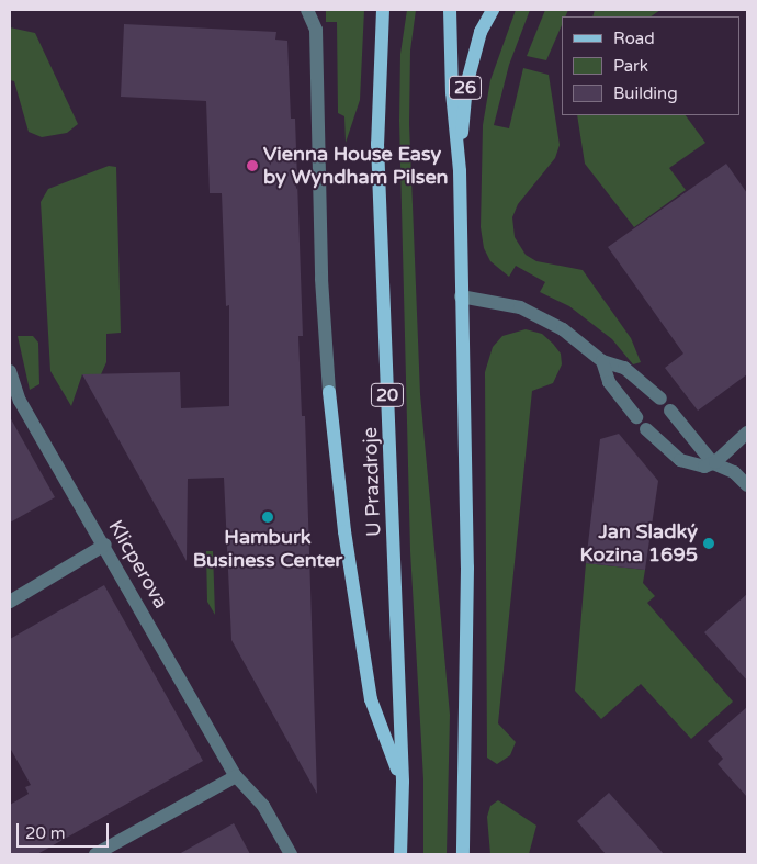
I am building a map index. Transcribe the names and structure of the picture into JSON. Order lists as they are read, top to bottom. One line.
{"streets":{"main road":["26","20","U Prazdroje"],"street":["Klicperova"]},"places":["Vienna House Easy by Wyndham Pilsen","Hamburk Business Center","Jan Sladký Kozina 1695"],"legend":["Road","Park","Building"],"scale_bar":"20 m"}
